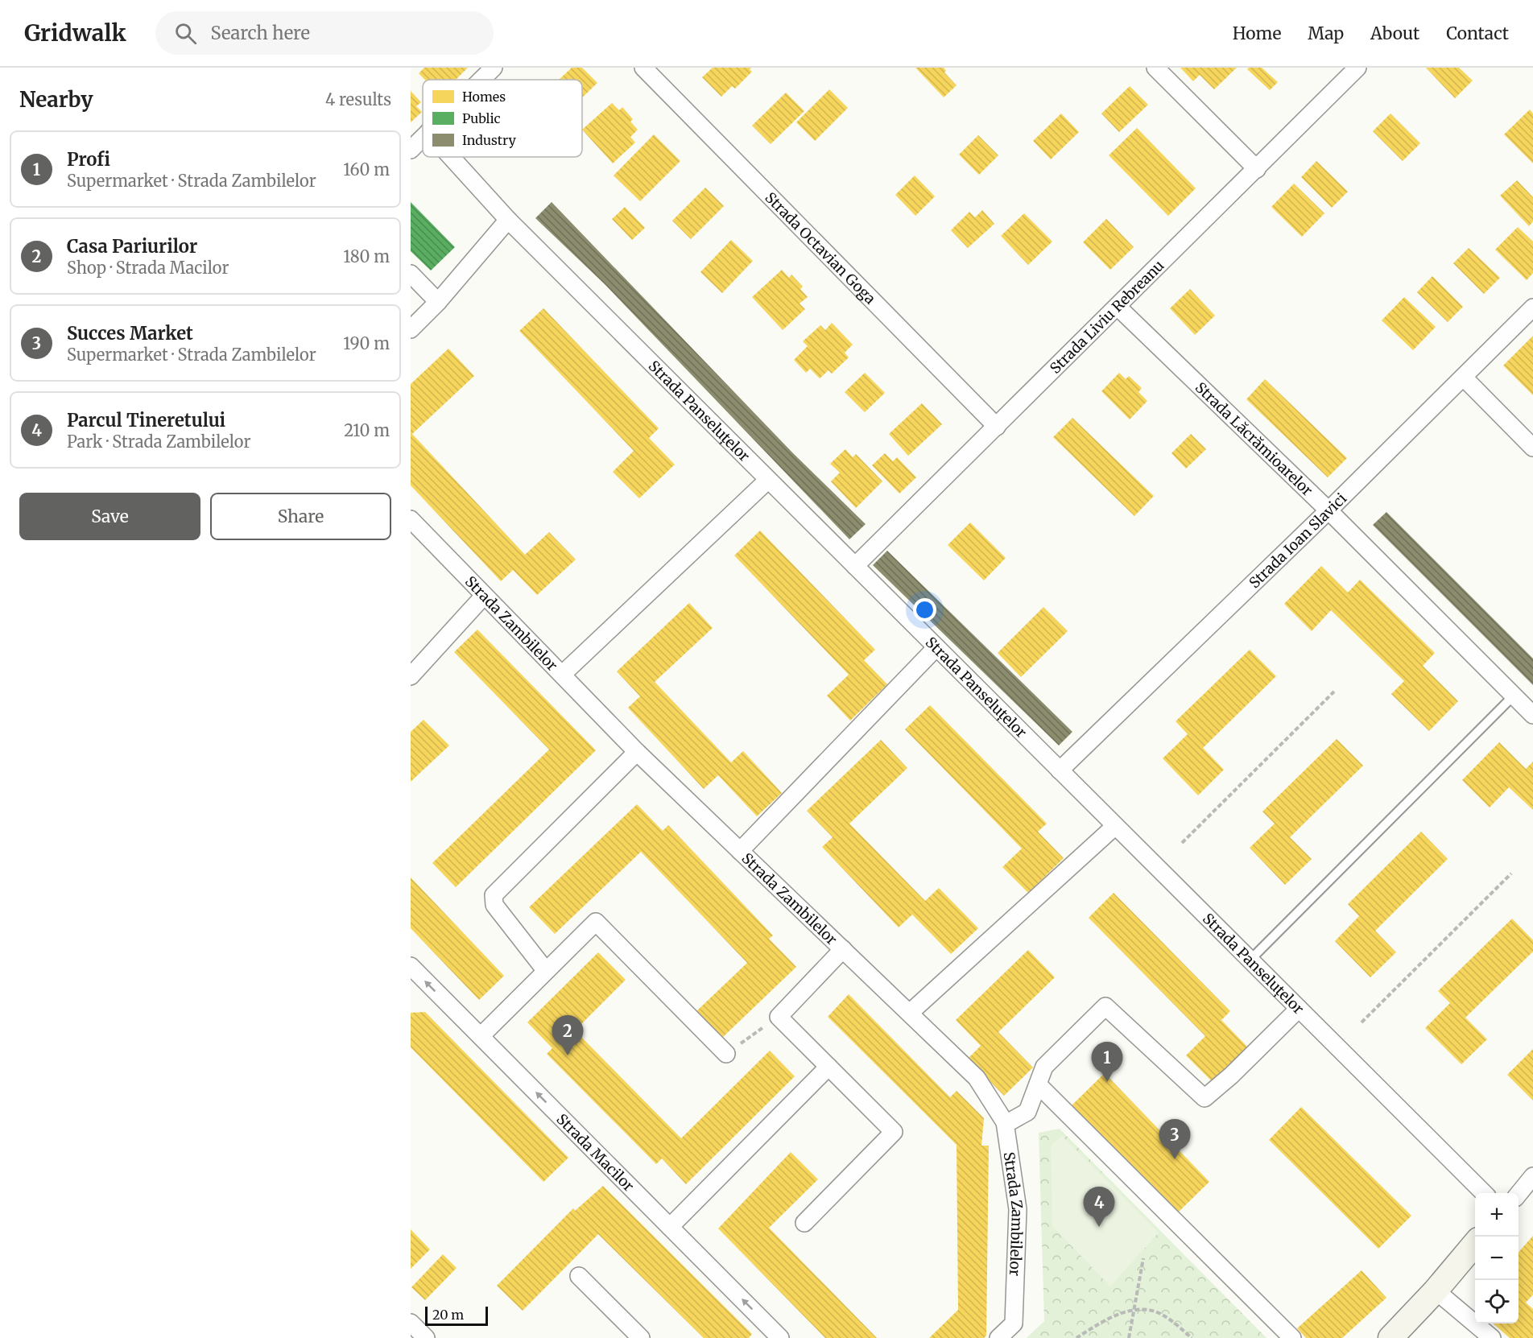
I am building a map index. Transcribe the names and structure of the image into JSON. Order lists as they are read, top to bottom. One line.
{"streets":{"street":["Strada Octavian Goga","Strada Liviu Rebreanu","Strada Panseluțelor","Strada Lăcrămioarelor","Strada Ioan Slavici","Strada Zambilelor","Strada Macilor"]},"crossings":[["Strada Octavian Goga","Strada Liviu Rebreanu"],["Strada Liviu Rebreanu","Strada Panseluțelor"],["Strada Liviu Rebreanu","Strada Lăcrămioarelor"],["Strada Panseluțelor","Strada Ioan Slavici"],["Strada Lăcrămioarelor","Strada Ioan Slavici"]],"one_way":["Strada Macilor"],"legend":["Homes","Public","Industry"],"scale_bar":"20 m","page":{"header":"Gridwalk","search":"Search here","nav":["Home","Map","About","Contact"],"heading":["Nearby","4 results"],"list":[{"mark":"1","name":"Profi","note":"Supermarket · Strada Zambilelor","value":"160 m"},{"mark":"2","name":"Casa Pariurilor","note":"Shop · Strada Macilor","value":"180 m"},{"mark":"3","name":"Succes Market","note":"Supermarket · Strada Zambilelor","value":"190 m"},{"mark":"4","name":"Parcul Tineretului","note":"Park · Strada Zambilelor","value":"210 m"}],"buttons":["Save","Share"],"pins":["2","1","3","4"],"map_buttons":["+","−"],"scale":"20 m"}}
